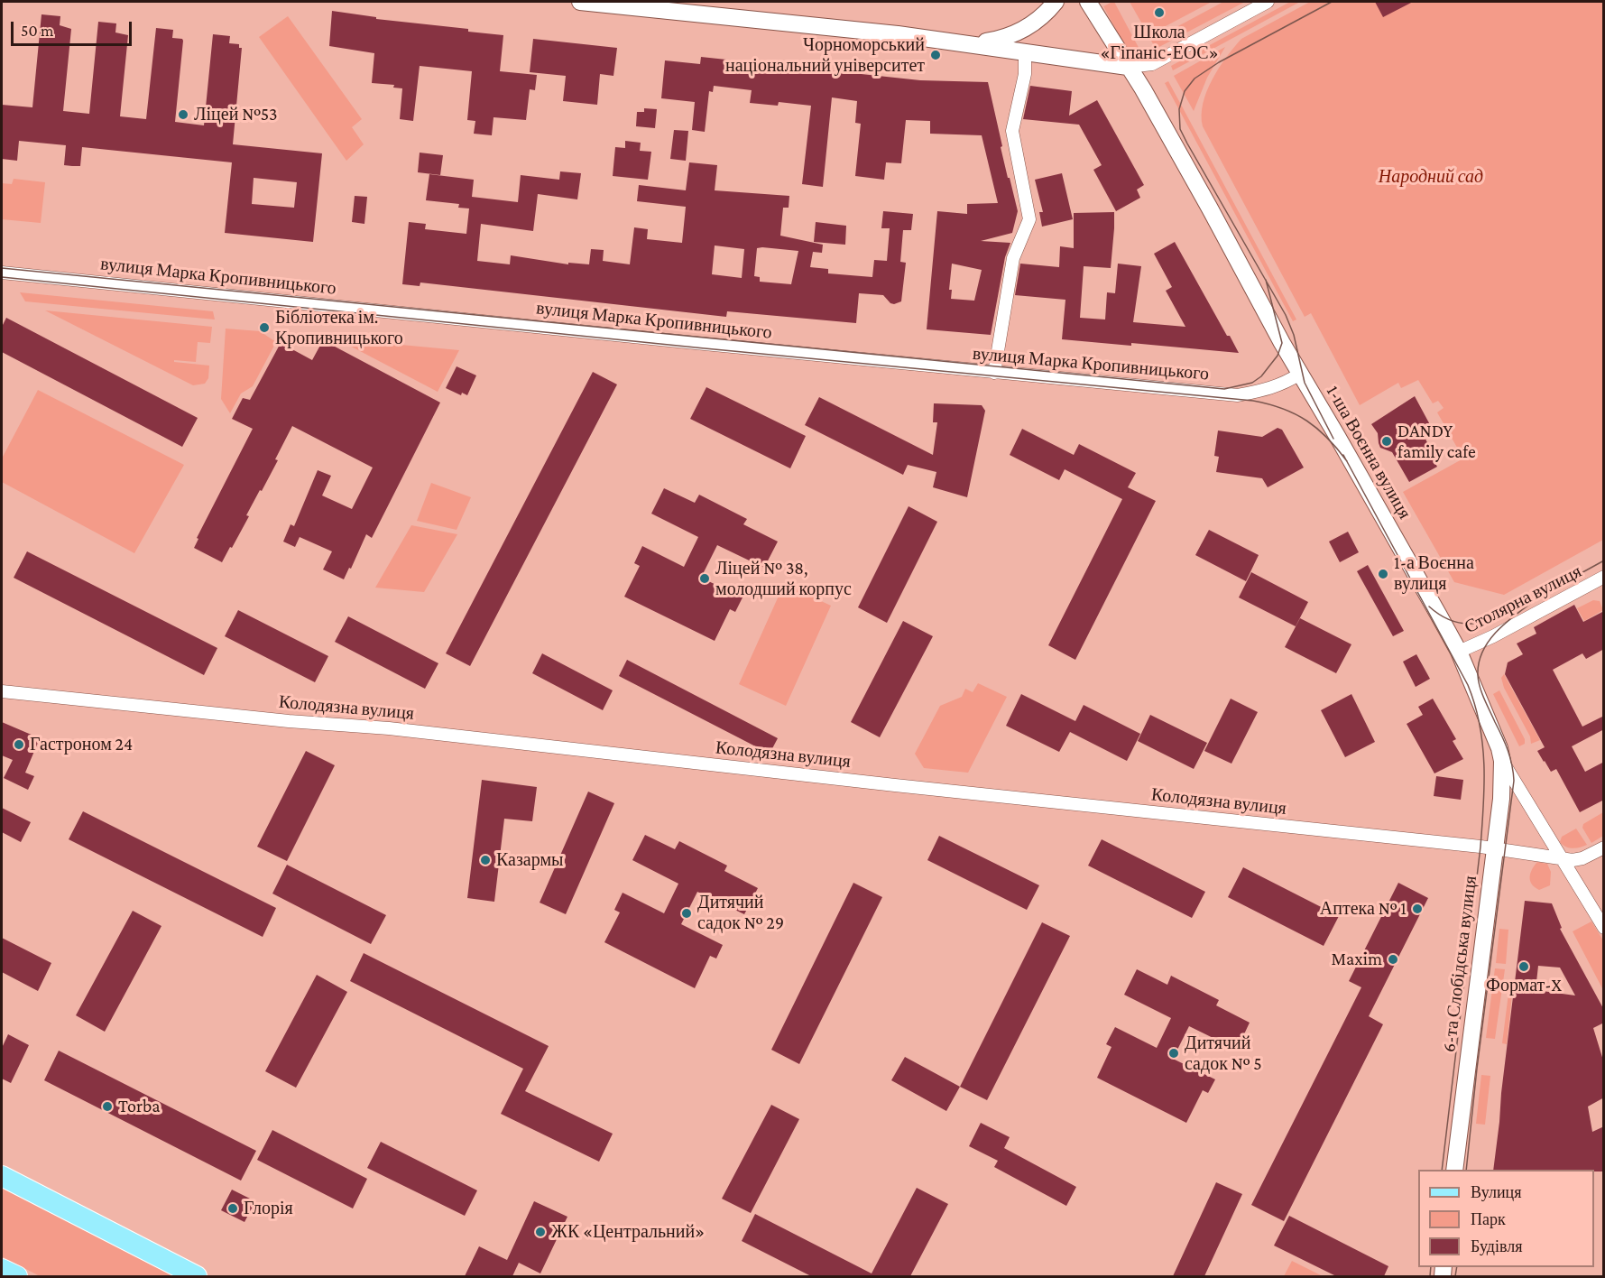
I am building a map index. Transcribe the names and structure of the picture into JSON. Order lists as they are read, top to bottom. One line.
{"streets":{"street":["вулиця Марка Кропивницького","1-ша Воєнна вулиця","Столярна вулиця","Колодязна вулиця","6-та Слобідська вулиця"]},"crossings":[["вулиця Марка Кропивницького","1-ша Воєнна вулиця"],["1-ша Воєнна вулиця","Столярна вулиця"],["1-ша Воєнна вулиця","Колодязна вулиця"],["1-ша Воєнна вулиця","6-та Слобідська вулиця"],["Колодязна вулиця","6-та Слобідська вулиця"]],"parks":["Народний сад"],"places":["Школа «Гіпаніс-ЕОС»","Чорноморський національний університет","Ліцей №53","Бібліотека ім. Кропивницького","DANDY family cafe","1-а Воєнна вулиця","Ліцей № 38, молодший корпус","Гастроном 24","Казармы","Аптека № 1","Дитячий садок № 29","Maxim","Формат-X","Дитячий садок № 5","Torba","Глорія","ЖК «Центральний»"],"legend":["Вулиця","Парк","Будівля"],"scale_bar":"50 m"}
